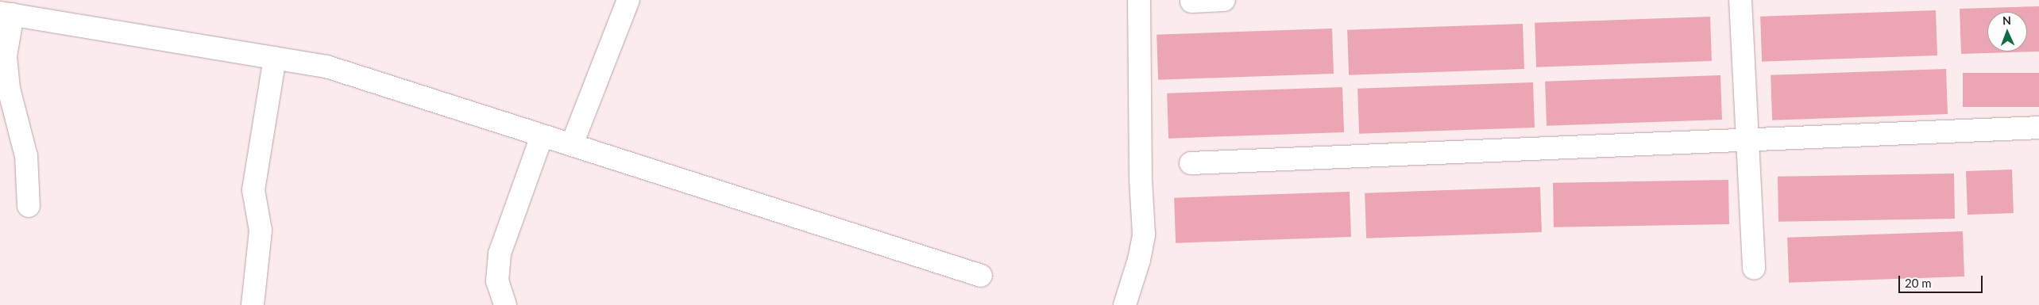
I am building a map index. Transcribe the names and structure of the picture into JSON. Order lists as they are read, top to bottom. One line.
{"scale_bar":"20 m","north":"top"}
